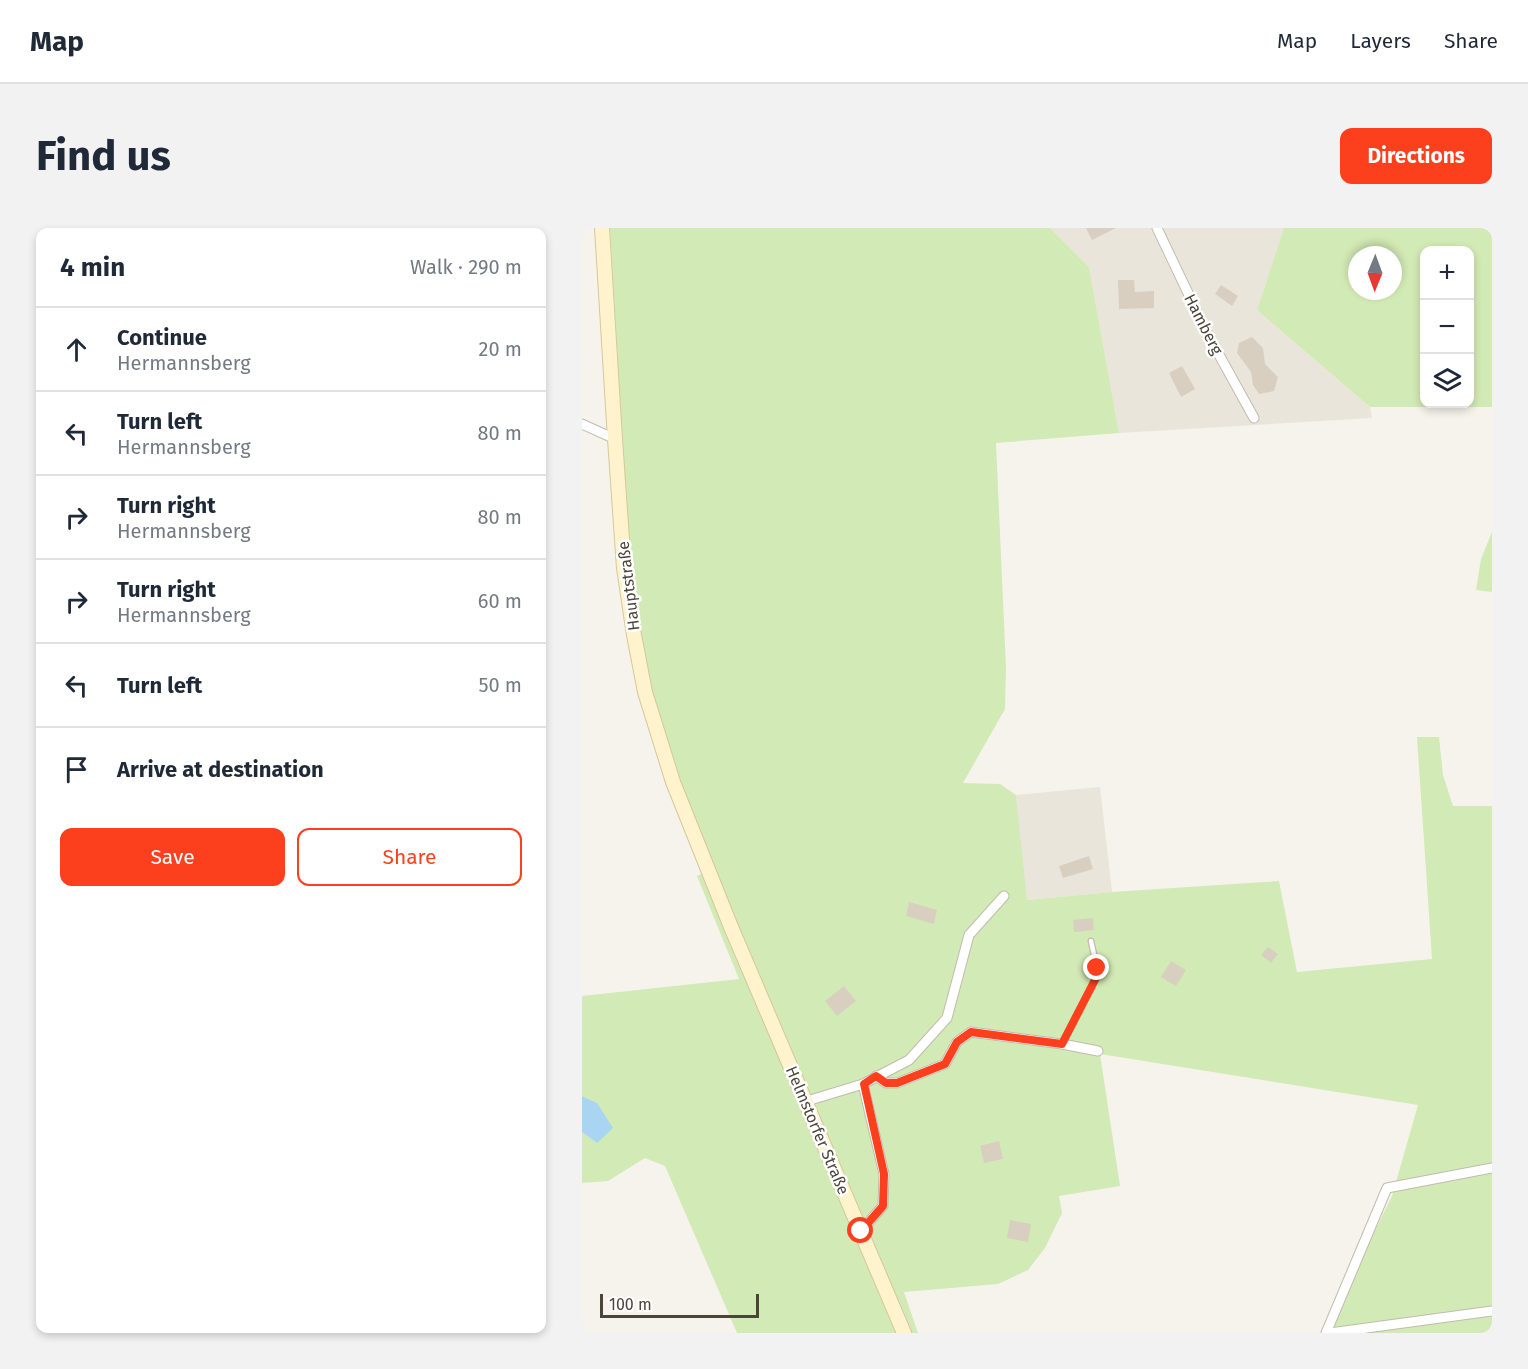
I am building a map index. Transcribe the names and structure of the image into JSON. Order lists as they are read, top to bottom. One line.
{"streets":{"main road":["Hauptstraße","Helmstorfer Straße"],"street":["Hamberg"]},"crossings":[["Hauptstraße","Helmstorfer Straße"]],"scale_bar":"100 m","north":"bottom","page":{"header":"Map","nav":["Map","Layers","Share"],"buttons":["Directions",["Save","Share"]],"title":"Find us","heading":["4 min","Walk · 290 m"],"map_buttons":["+","−"],"list":[["Continue","Hermannsberg","20 m"],["Turn left","Hermannsberg","80 m"],["Turn right","Hermannsberg","80 m"],["Turn right","Hermannsberg","60 m"],["Turn left","50 m"],"Arrive at destination"],"scale":"100 m"}}
